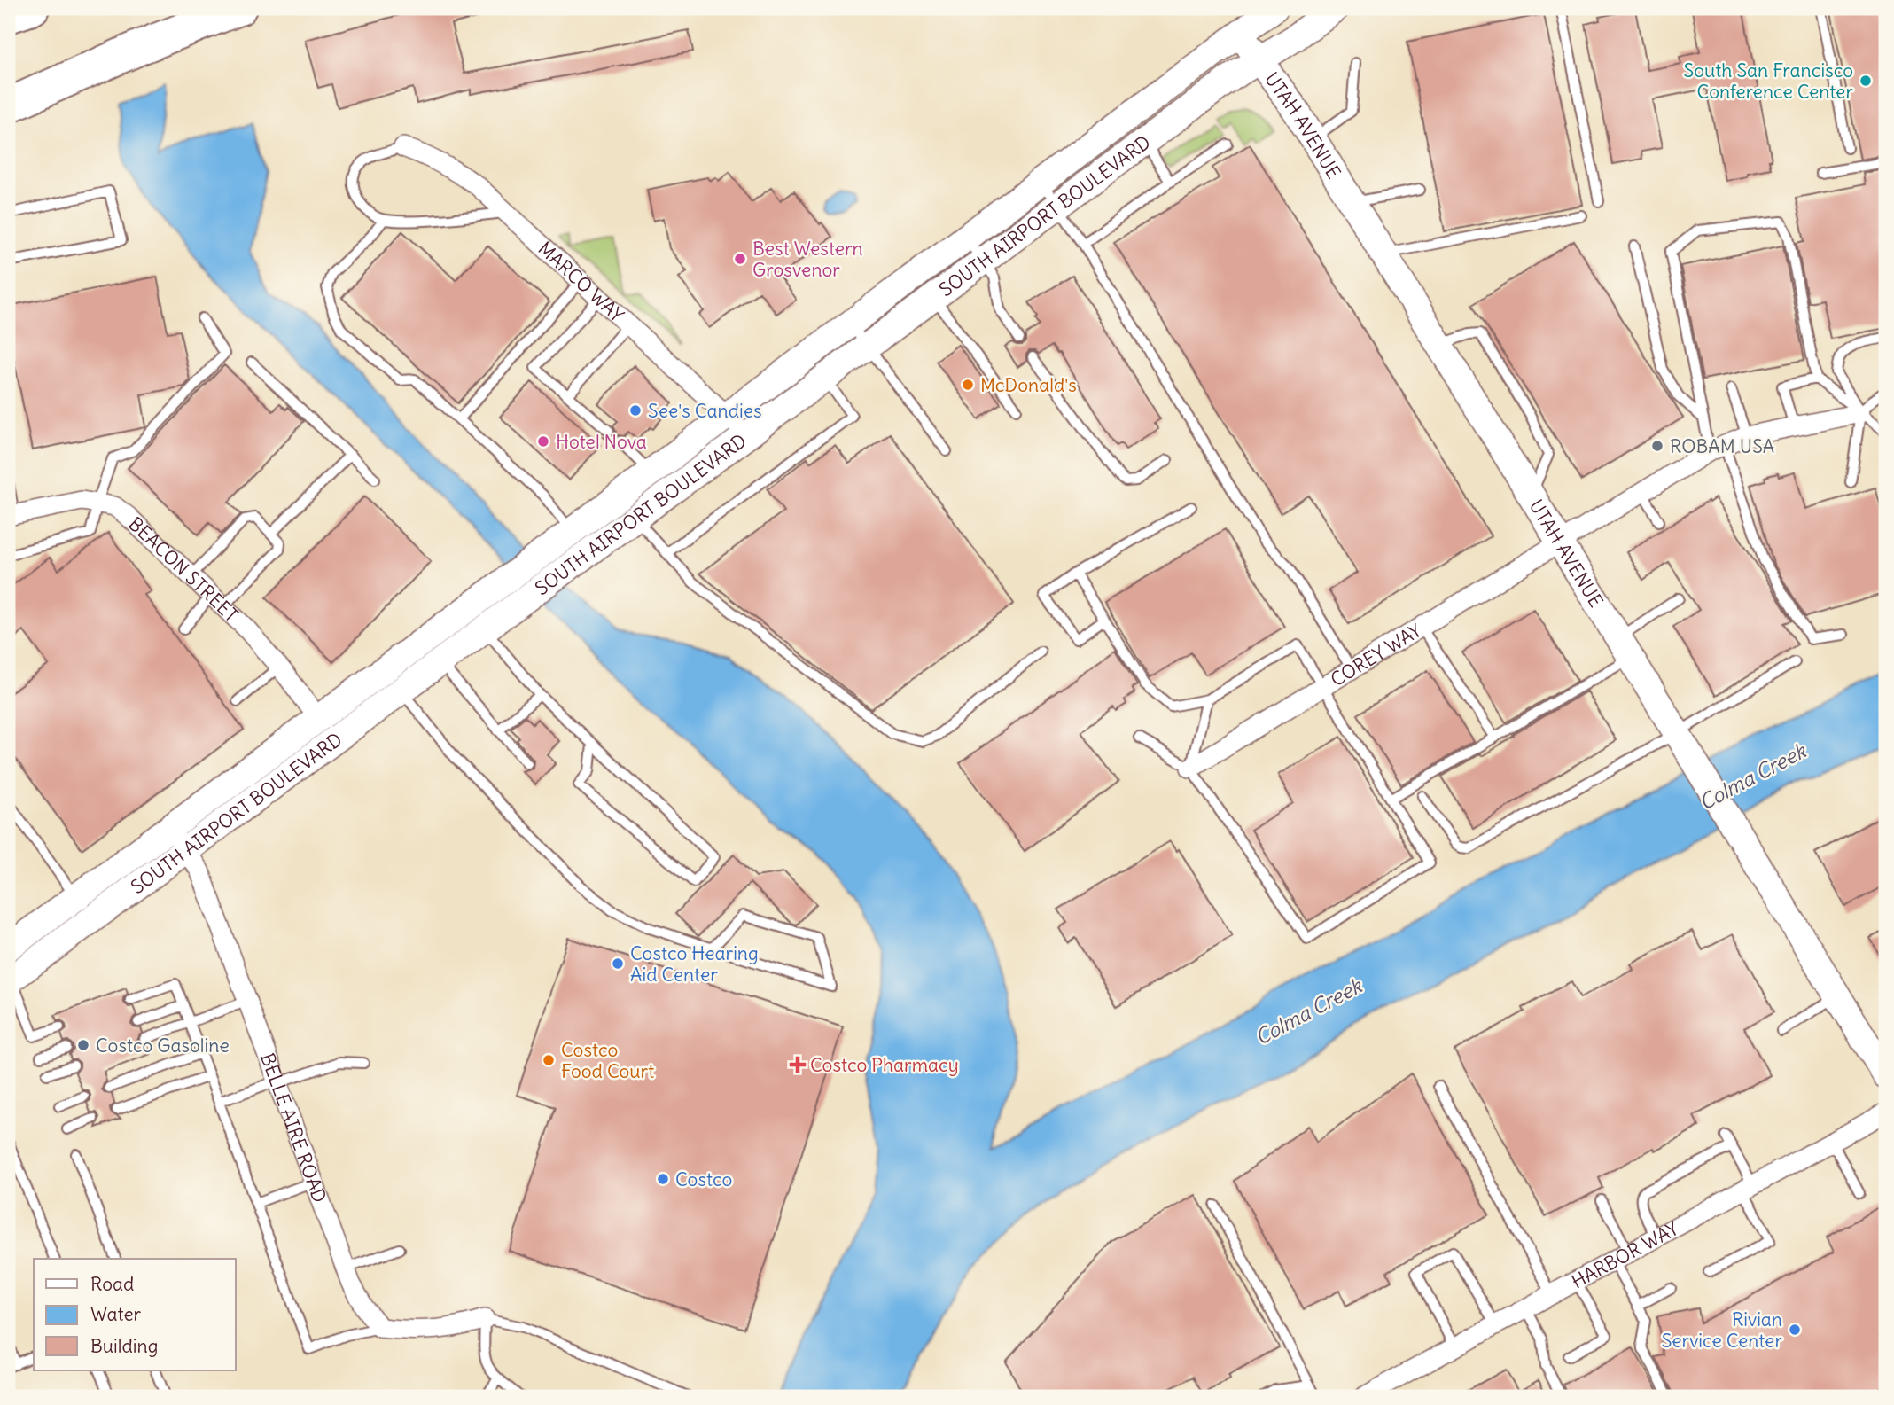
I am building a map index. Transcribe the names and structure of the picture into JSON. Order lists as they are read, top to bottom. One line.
{"streets":{"street":["UTAH AVENUE","SOUTH AIRPORT BOULEVARD","MARCO WAY","BEACON STREET","COREY WAY","BELLE AIRE ROAD","HARBOR WAY"]},"crossings":[["UTAH AVENUE","SOUTH AIRPORT BOULEVARD"],["UTAH AVENUE","COREY WAY"],["SOUTH AIRPORT BOULEVARD","MARCO WAY"],["SOUTH AIRPORT BOULEVARD","BEACON STREET"],["SOUTH AIRPORT BOULEVARD","BELLE AIRE ROAD"]],"water":["Colma Creek"],"places":{"other":["South San Francisco Conference Center","Best Western Grosvenor","McDonald's","See's Candies","Hotel Nova","ROBAM USA","Costco Hearing Aid Center","Costco Gasoline","Costco Food Court","Costco","Rivian Service Center"],"health":["Costco Pharmacy"]},"legend":["Road","Water","Building"]}
